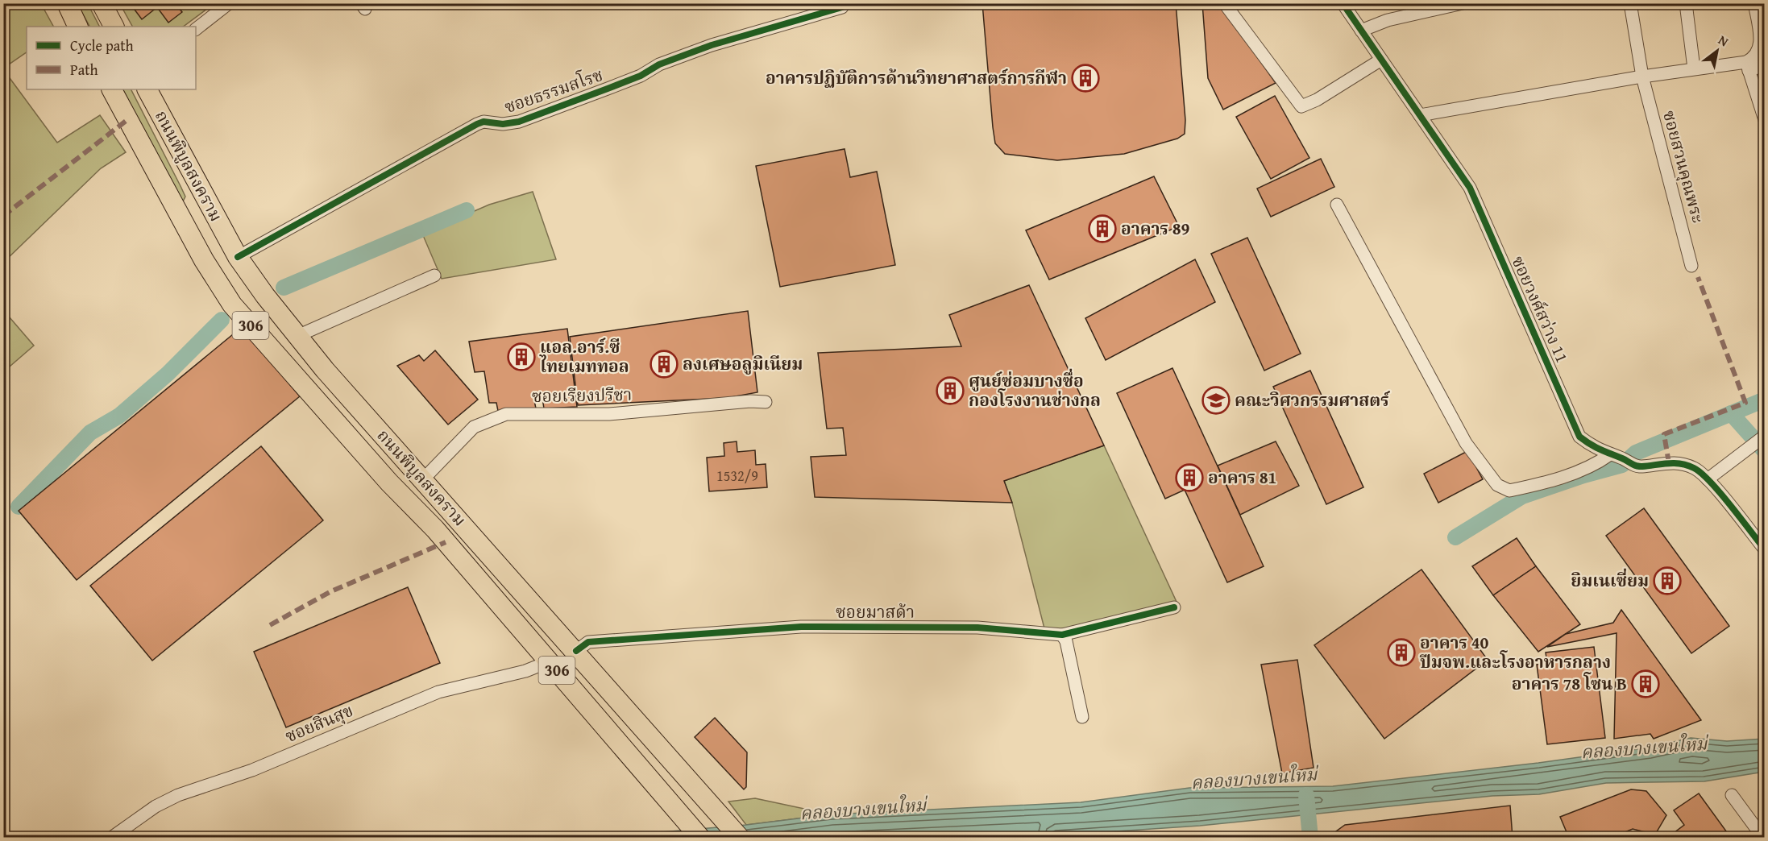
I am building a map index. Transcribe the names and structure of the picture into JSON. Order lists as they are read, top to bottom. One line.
{"streets":{"main road":["ถนนพิบูลสงคราม","306"],"street":["ซอยธรรมสโรช","ซอยสวนคุณพระ","ซอยวงศ์สว่าง 11","ซอยเรียงปรีชา","ซอยมาสด้า","ซอยสินสุข"]},"crossings":[["ซอยธรรมสโรช","ถนนพิบูลสงคราม"],["ถนนพิบูลสงคราม","ซอยเรียงปรีชา"],["ถนนพิบูลสงคราม","ซอยมาสด้า"],["ถนนพิบูลสงคราม","ซอยสินสุข"]],"water":["คลองบางเขนใหม่"],"places":{"building":["อาคารปฏิบัติการด้านวิทยาศาสตร์การกีฬา","อาคาร 89","แอล.อาร์.ซี ไทยเมททอล","ลงเศษอลูมิเนียม","ศูนย์ซ่อมบางซื่อ กองโรงงานช่างกล","อาคาร 81","ยิมเนเซี่ยม","อาคาร 40 ปีมจพ.และโรงอาหารกลาง","อาคาร 78 โซน B"],"school or university":["คณะวิศวกรรมศาสตร์"]},"house_numbers":["1532/9"],"legend":["Cycle path","Path"],"north":"top right"}
